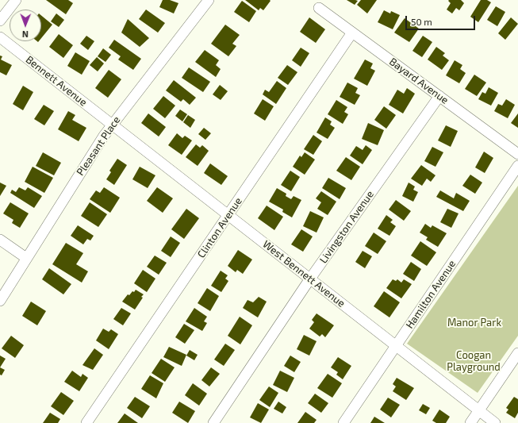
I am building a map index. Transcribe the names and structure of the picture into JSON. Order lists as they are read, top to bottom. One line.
{"streets":{"street":["Bennett Avenue","Bayard Avenue","Pleasant Place","Livingston Avenue","Clinton Avenue","West Bennett Avenue","Hamilton Avenue"]},"crossings":[["Bennett Avenue","Pleasant Place"],["Bennett Avenue","West Bennett Avenue"],["Bayard Avenue","Livingston Avenue"],["Bayard Avenue","Clinton Avenue"],["Pleasant Place","West Bennett Avenue"],["Livingston Avenue","West Bennett Avenue"],["Clinton Avenue","West Bennett Avenue"],["West Bennett Avenue","Hamilton Avenue"]],"parks":["Manor Park","Coogan Playground"],"scale_bar":"50 m","north":"bottom"}
